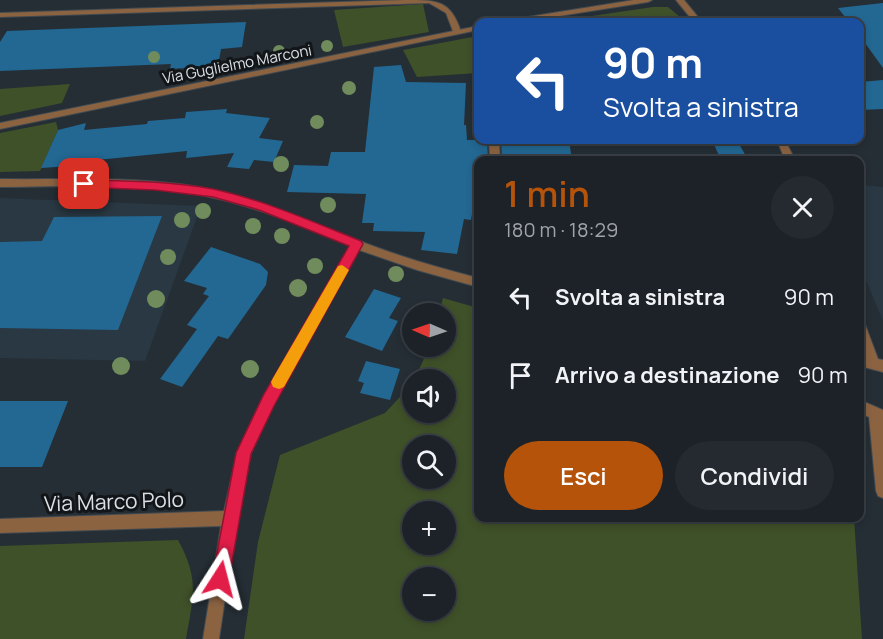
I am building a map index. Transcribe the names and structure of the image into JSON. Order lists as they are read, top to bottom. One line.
{"streets":{"street":["Via Guglielmo Marconi","Via Marco Polo"]},"north":"left","page":{"turn":["90 m","Svolta a sinistra"],"heading":["1 min","180 m · 18:29"],"list":[{"name":"Svolta a sinistra","value":"90 m"},{"name":"Arrivo a destinazione","value":"90 m"}],"map_buttons":["+","−"],"buttons":["Esci","Condividi"]}}
